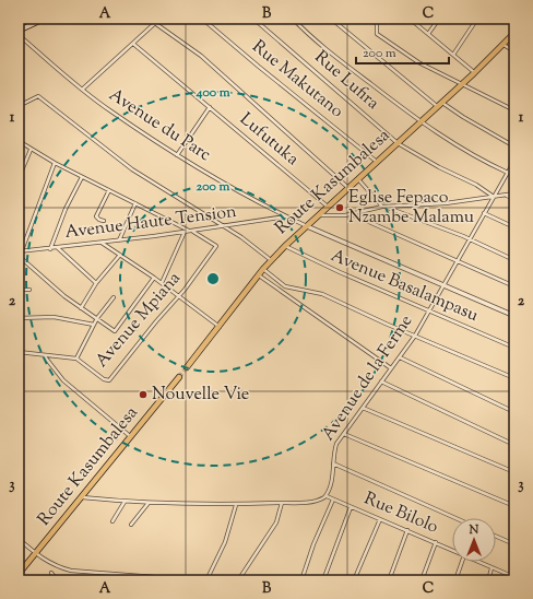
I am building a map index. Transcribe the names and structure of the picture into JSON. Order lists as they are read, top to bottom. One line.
{"streets":{"highway":["Route Kasumbalesa"],"street":["Rue Makutano","Rue Lufira","Avenue du Parc","Lufutuka","Avenue Haute Tension","Avenue Basalampasu","Avenue Mpiana","Avenue de la Ferme","Rue Bilolo"]},"crossings":[["Rue Makutano","Route Kasumbalesa"],["Rue Lufira","Route Kasumbalesa"],["Rue Lufira","Avenue de la Ferme"],["Avenue du Parc","Route Kasumbalesa"],["Avenue du Parc","Avenue Haute Tension"],["Avenue du Parc","Avenue de la Ferme"],["Lufutuka","Route Kasumbalesa"],["Route Kasumbalesa","Avenue Basalampasu"],["Avenue Haute Tension","Avenue Mpiana"],["Avenue Basalampasu","Avenue de la Ferme"],["Avenue de la Ferme","Rue Bilolo"]],"places":["Eglise Fepaco Nzambe Malamu","Nouvelle Vie"],"scale_bar":"200 m","north":"top","grid":{"columns":["A","B","C"],"rows":["1","2","3"]},"rings":["400 m","200 m"]}
